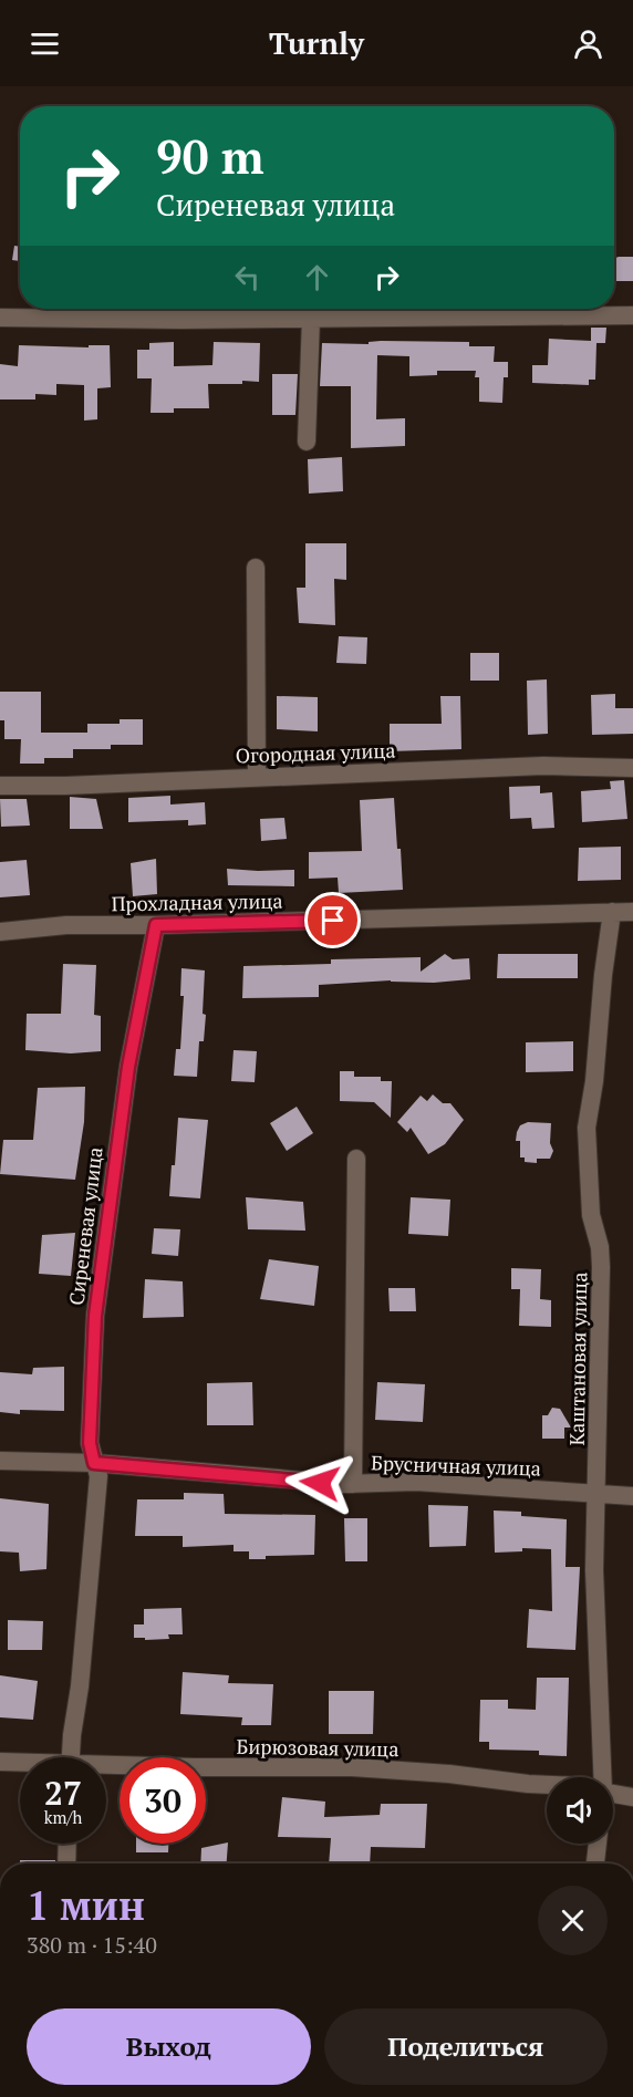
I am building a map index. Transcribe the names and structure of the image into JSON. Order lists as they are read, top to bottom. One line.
{"streets":{"street":["Огородная улица","Прохладная улица","Сиреневая улица","Каштановая улица","Брусничная улица","Бирюзовая улица"]},"crossings":[["Прохладная улица","Сиреневая улица"],["Прохладная улица","Каштановая улица"],["Сиреневая улица","Брусничная улица"],["Каштановая улица","Брусничная улица"]],"page":{"header":"Turnly","turn":["90 m","Сиреневая улица"],"speed":"27 km/h","limit":"30","heading":["1 мин","380 m · 15:40"],"buttons":["Выход","Поделиться"]}}
